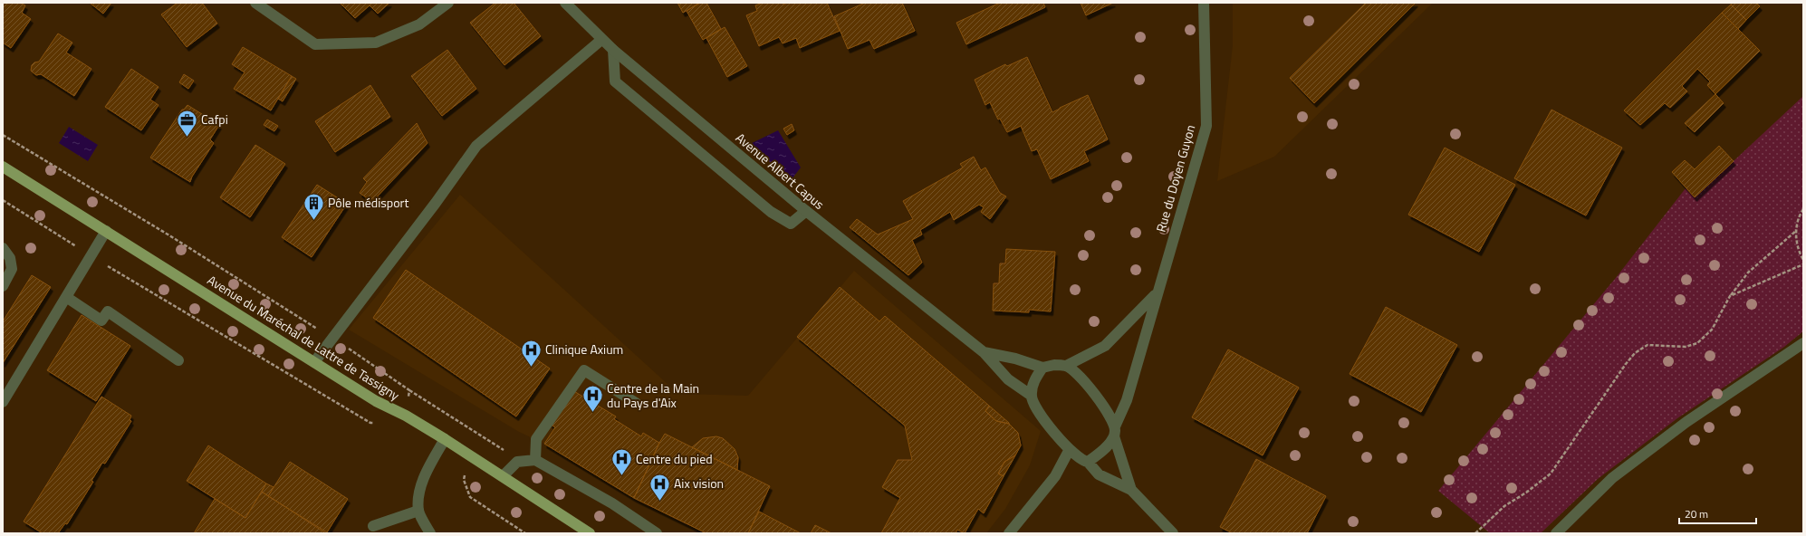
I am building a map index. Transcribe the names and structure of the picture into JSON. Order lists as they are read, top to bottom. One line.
{"streets":{"main road":["Avenue du Maréchal de Lattre de Tassigny"],"street":["Avenue Albert Capus","Rue du Doyen Guyon"]},"places":{"office":["Cafpi"],"building":["Pôle médisport"],"hospital":["Clinique Axium","Centre de la Main du Pays d'Aix","Centre du pied","Aix vision"]},"scale_bar":"20 m"}
